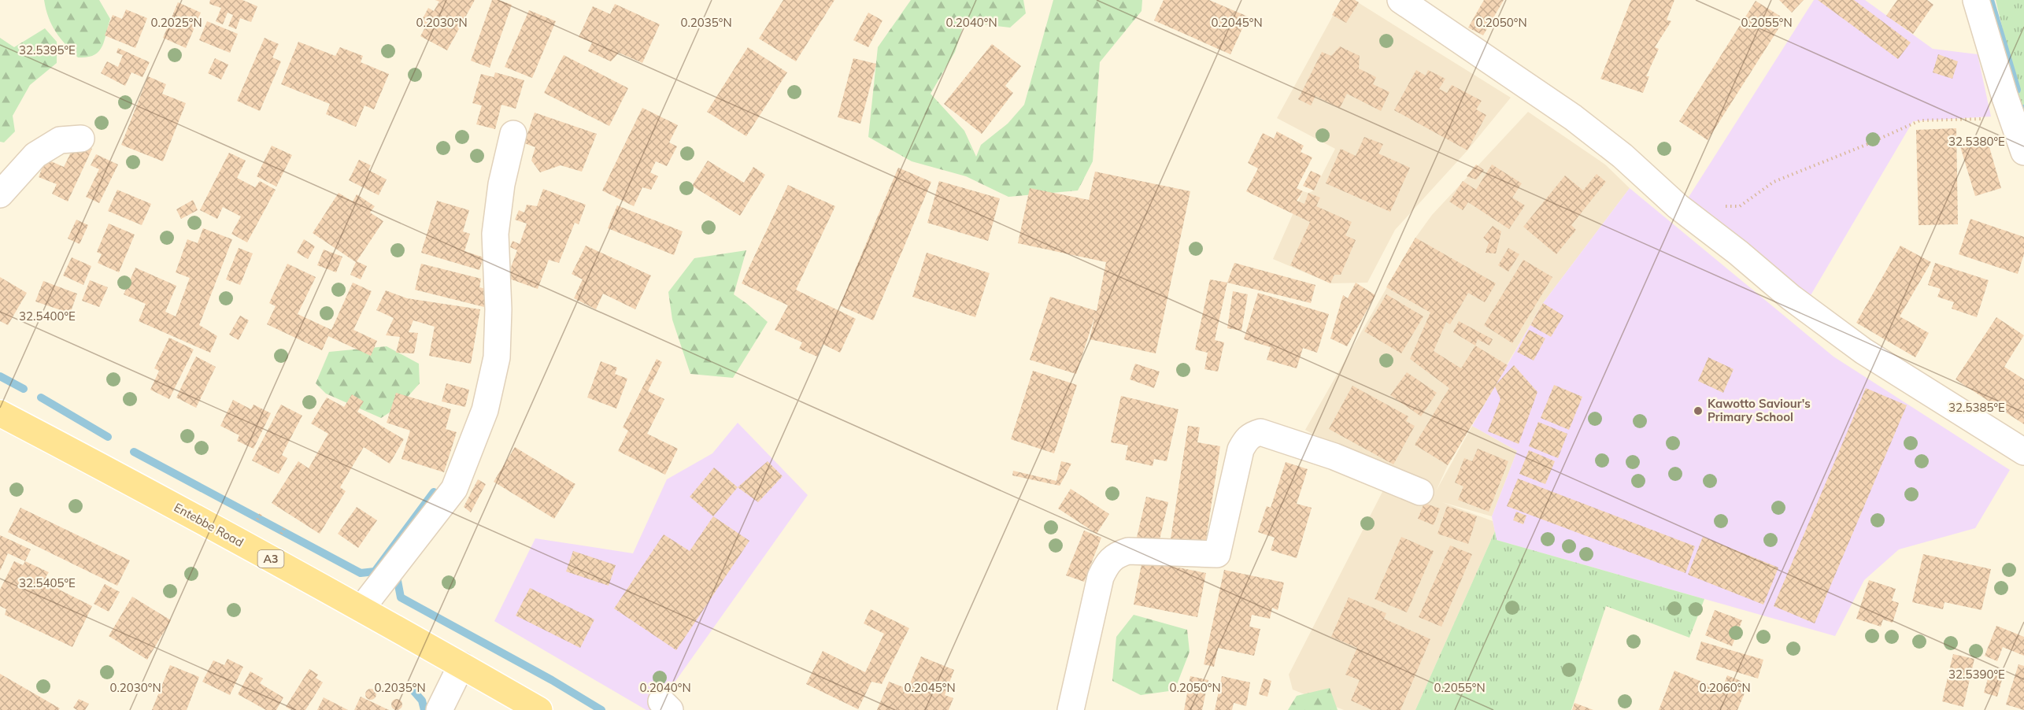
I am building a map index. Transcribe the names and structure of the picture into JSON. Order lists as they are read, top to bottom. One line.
{"streets":{"main road":["Entebbe Road","A3"]},"places":["Kawotto Saviour's Primary School"],"coordinates":["0.2025°N","0.2030°N","0.2035°N","0.2040°N","0.2045°N","0.2050°N","0.2055°N","32.5395°E","32.5380°E","32.5400°E","32.5385°E","32.5405°E","32.5390°E","0.2060°N"]}
